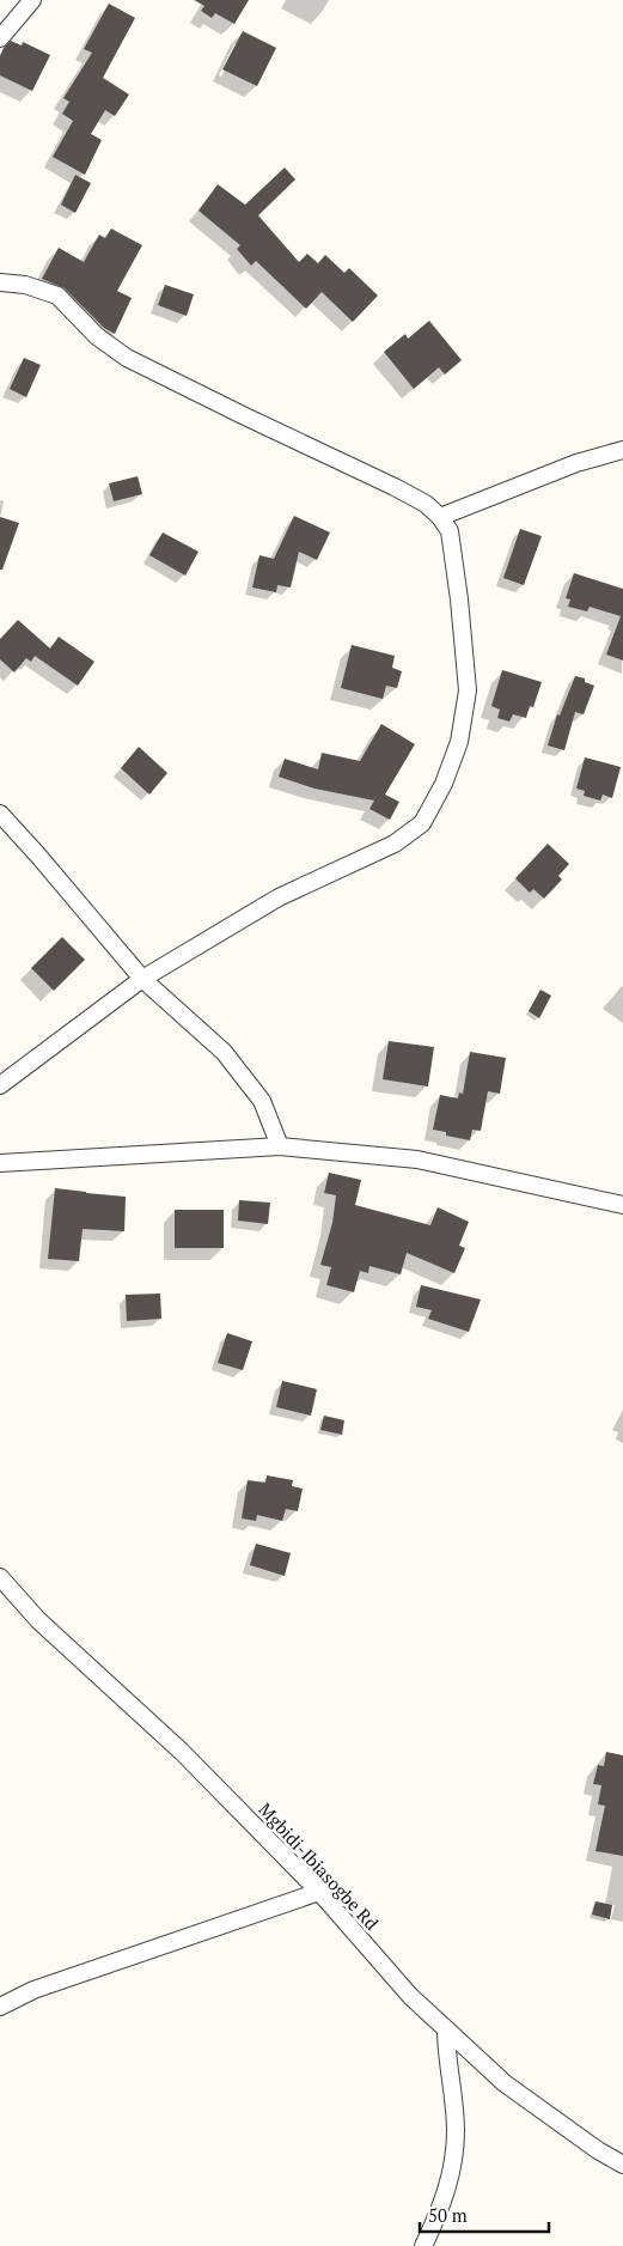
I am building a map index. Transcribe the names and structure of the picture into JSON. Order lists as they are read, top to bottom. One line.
{"streets":{"street":["Mgbidi-Ibiasogbe Rd"]},"scale_bar":"50 m"}
